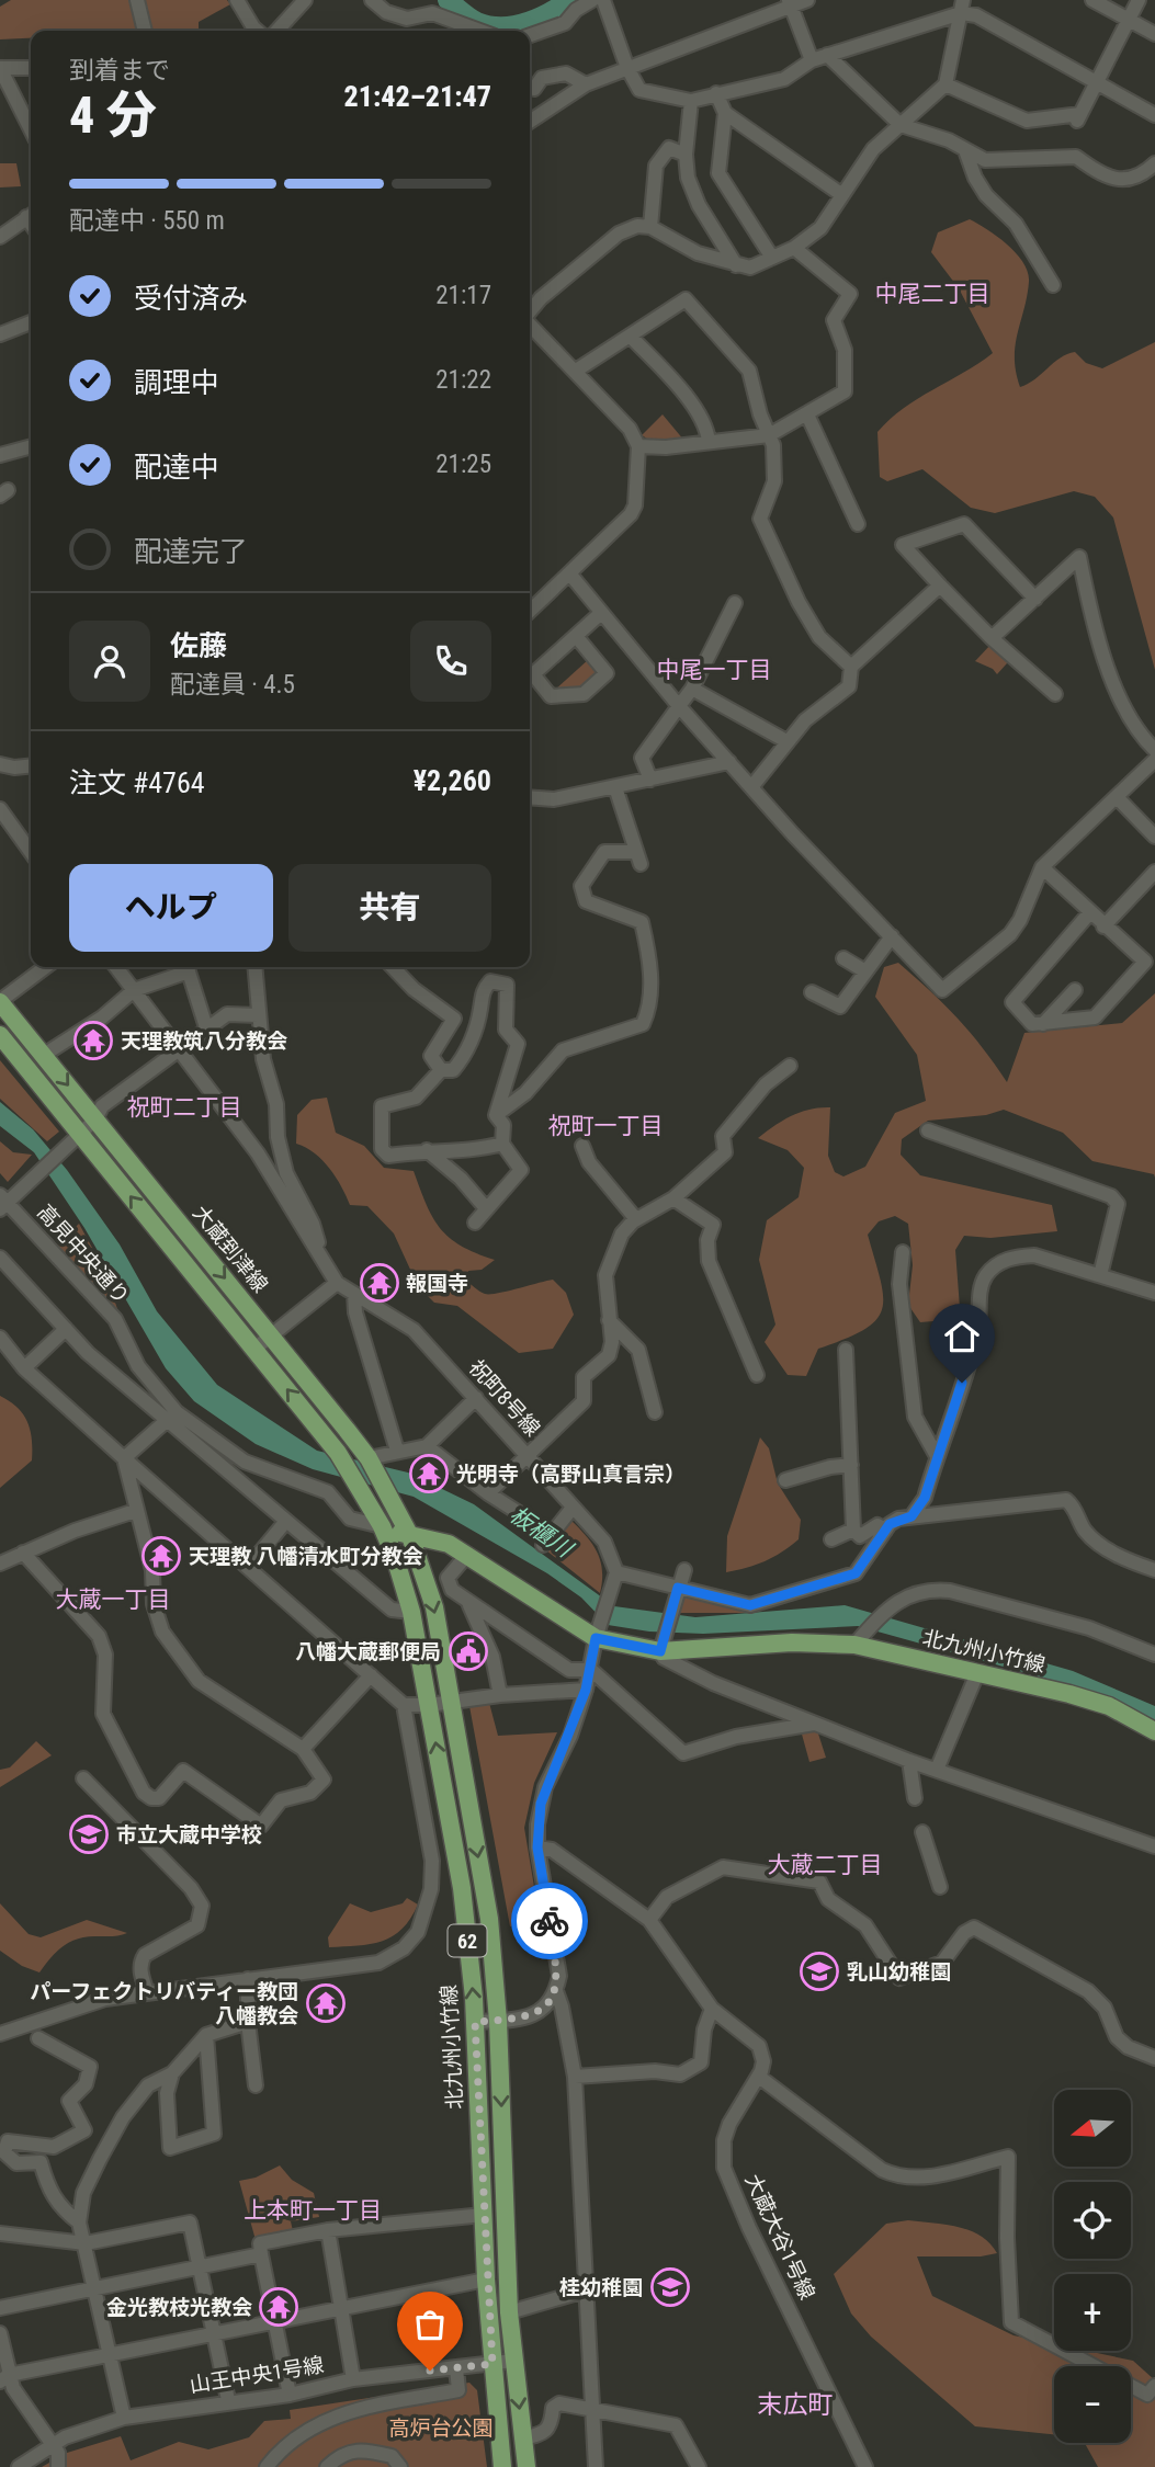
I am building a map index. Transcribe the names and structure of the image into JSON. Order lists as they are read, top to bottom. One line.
{"streets":{"main road":["大蔵到津線","北九州小竹線","62"],"street":["高見中央通り","祝町8号線","大蔵大谷1号線","山王中央1号線"]},"crossings":[["大蔵到津線","北九州小竹線"],["大蔵到津線","62"],["高見中央通り","北九州小竹線"],["北九州小竹線","62"],["北九州小竹線","山王中央1号線"],["62","山王中央1号線"]],"districts":["中尾二丁目","中尾一丁目","祝町二丁目","祝町一丁目","大蔵一丁目","大蔵二丁目","上本町一丁目","末広町"],"water":["板櫃川"],"parks":["高炉台公園"],"places":{"temple":["天理教筑八分教会","報国寺","光明寺（高野山真言宗）","天理教 八幡清水町分教会","パーフェクトリバティー教団 八幡教会","金光教枝光教会"],"public building":["八幡大蔵郵便局"],"school or university":["市立大蔵中学校","乳山幼稚園","桂幼稚園"]},"north":"left","page":{"heading":["4 分","到着まで","21:42–21:47"],"panel":["佐藤","配達員 · 4.5","注文 #4764","¥2,260"],"bar":"配達中 · 550 m","list":[["受付済み","21:17"],["調理中","21:22"],["配達中","21:25"],"配達完了"],"buttons":["ヘルプ","共有"],"map_buttons":["+","−"]}}
